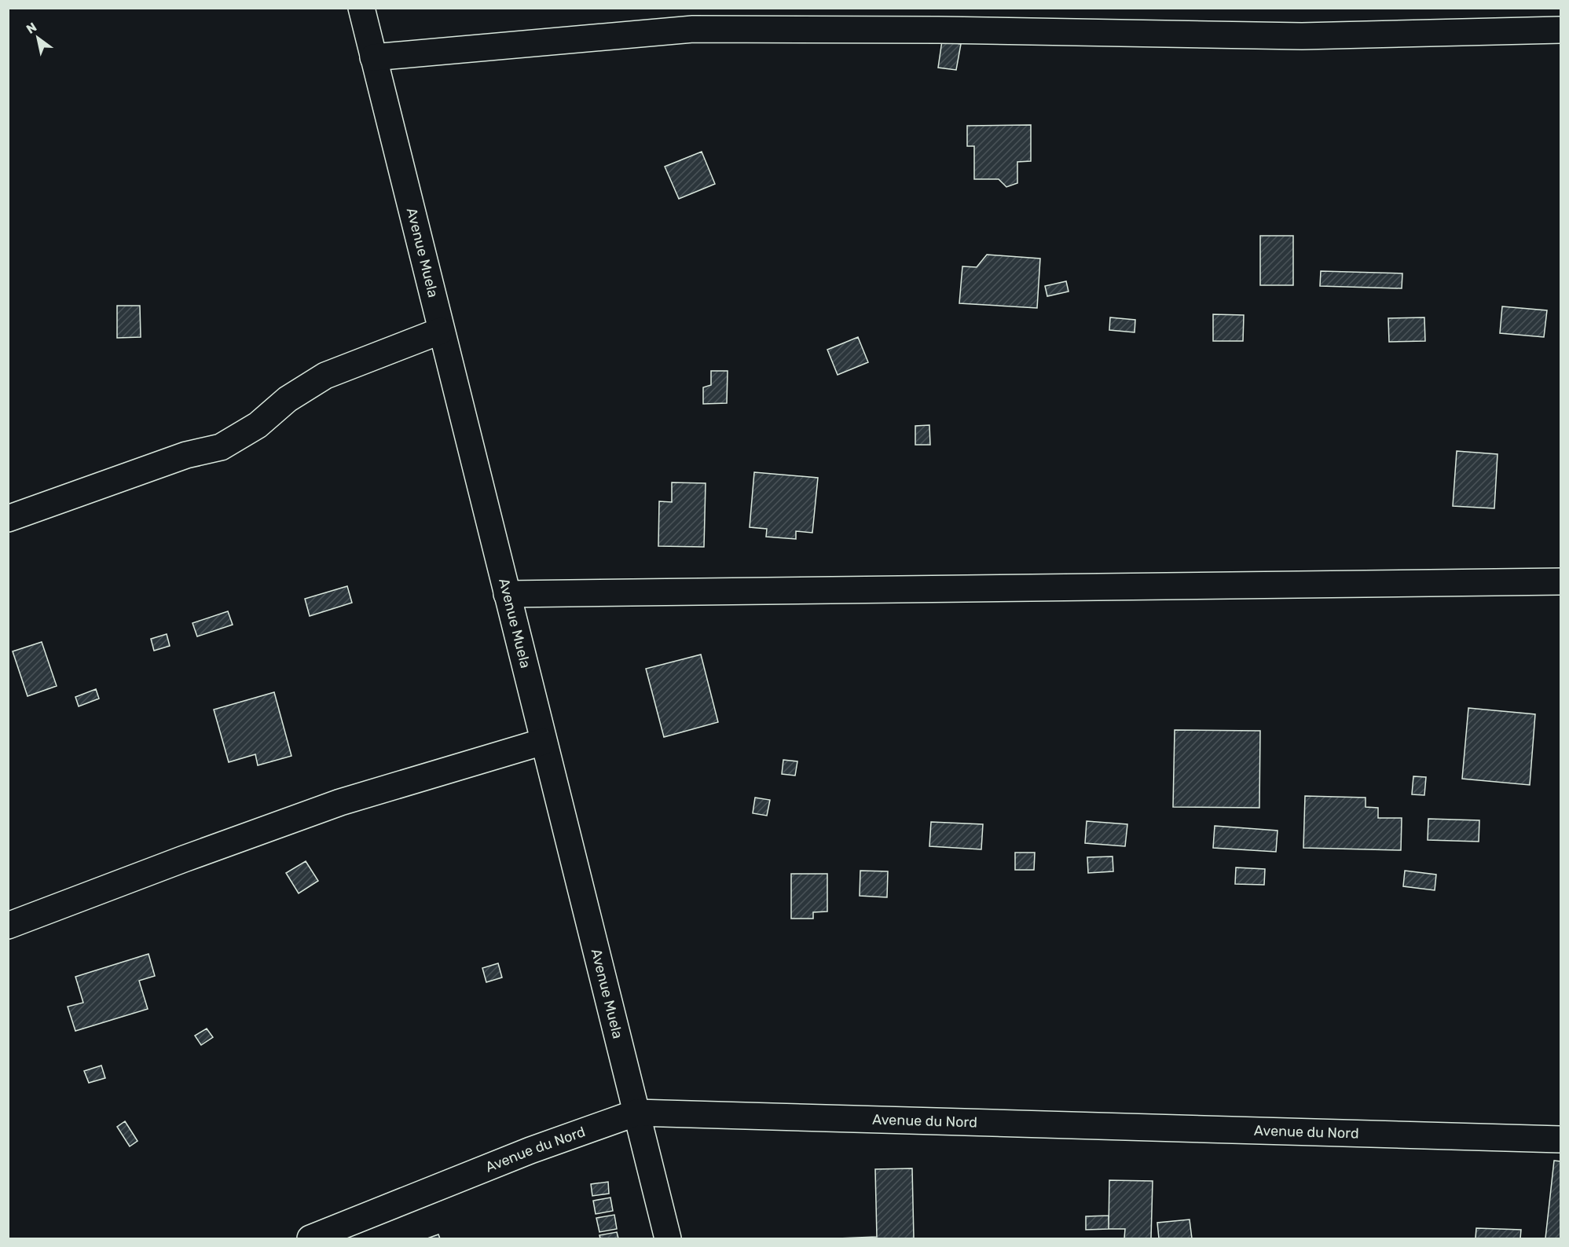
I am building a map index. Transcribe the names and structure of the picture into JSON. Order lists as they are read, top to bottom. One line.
{"streets":{"street":["Avenue Muela","Avenue du Nord"]},"crossings":[["Avenue Muela","Avenue du Nord"]],"north":"top left"}
